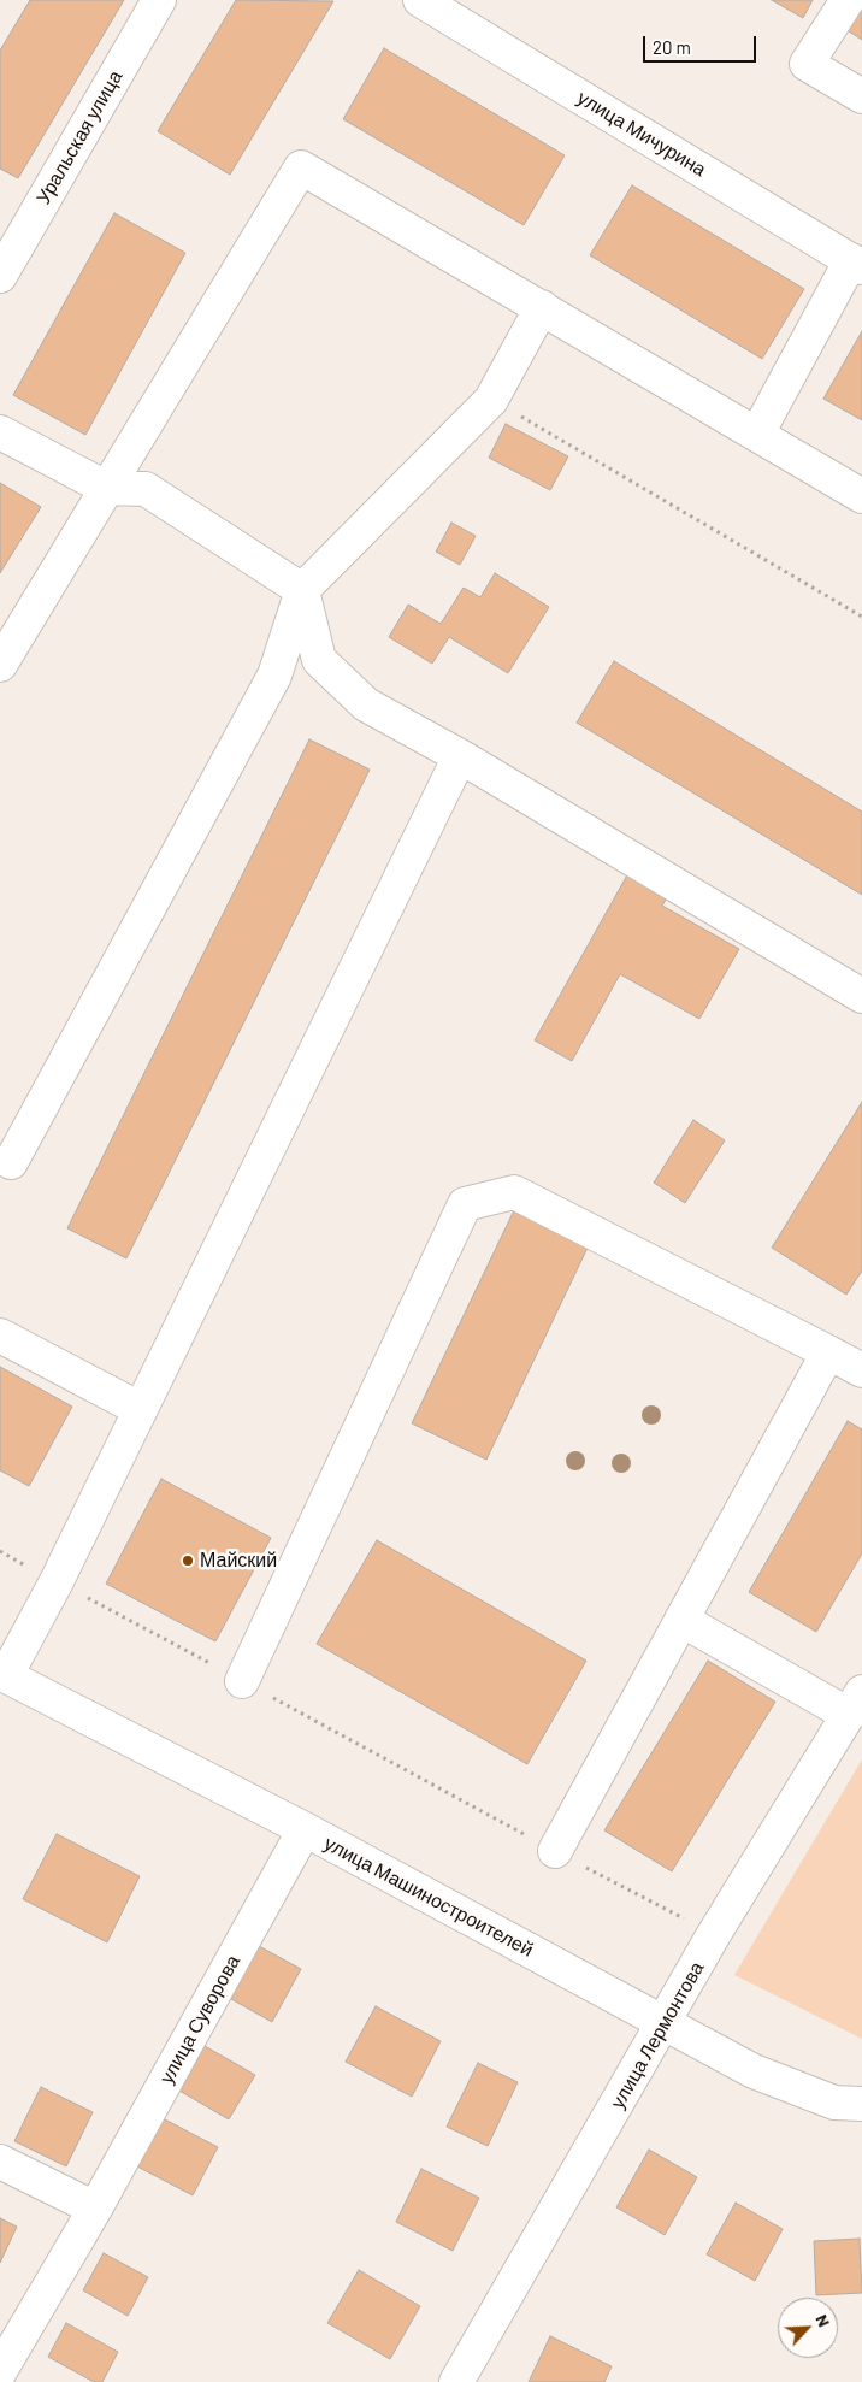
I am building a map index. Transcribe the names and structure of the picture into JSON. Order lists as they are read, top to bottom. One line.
{"streets":{"street":["улица Мичурина","Уральская улица","улица Машиностроителей","улица Суворова","улица Лермонтова"]},"crossings":[["улица Машиностроителей","улица Суворова"],["улица Машиностроителей","улица Лермонтова"]],"places":["Майский"],"scale_bar":"20 m","north":"top right"}
